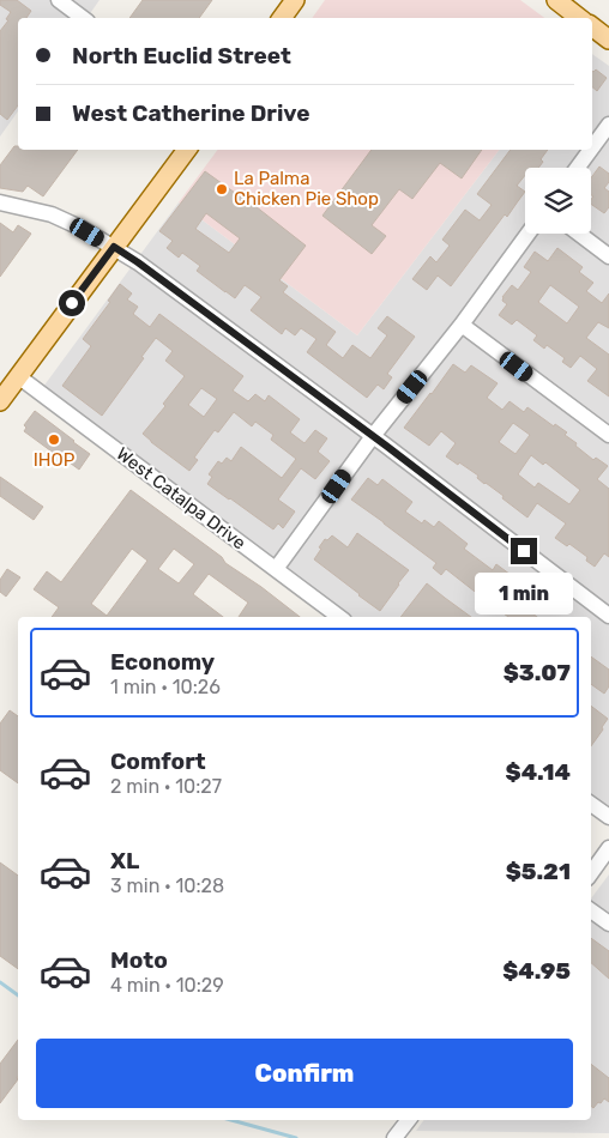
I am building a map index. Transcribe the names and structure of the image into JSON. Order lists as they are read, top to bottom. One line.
{"streets":{"street":["West Catalpa Drive"]},"places":["La Palma Chicken Pie Shop","IHOP"],"page":{"banner":["North Euclid Street","West Catherine Drive"],"bubble":"1 min","list":[{"name":"Economy","note":"1 min · 10:26","value":"$3.07"},{"name":"Comfort","note":"2 min · 10:27","value":"$4.14"},{"name":"XL","note":"3 min · 10:28","value":"$5.21"},{"name":"Moto","note":"4 min · 10:29","value":"$4.95"}],"buttons":"Confirm"}}
